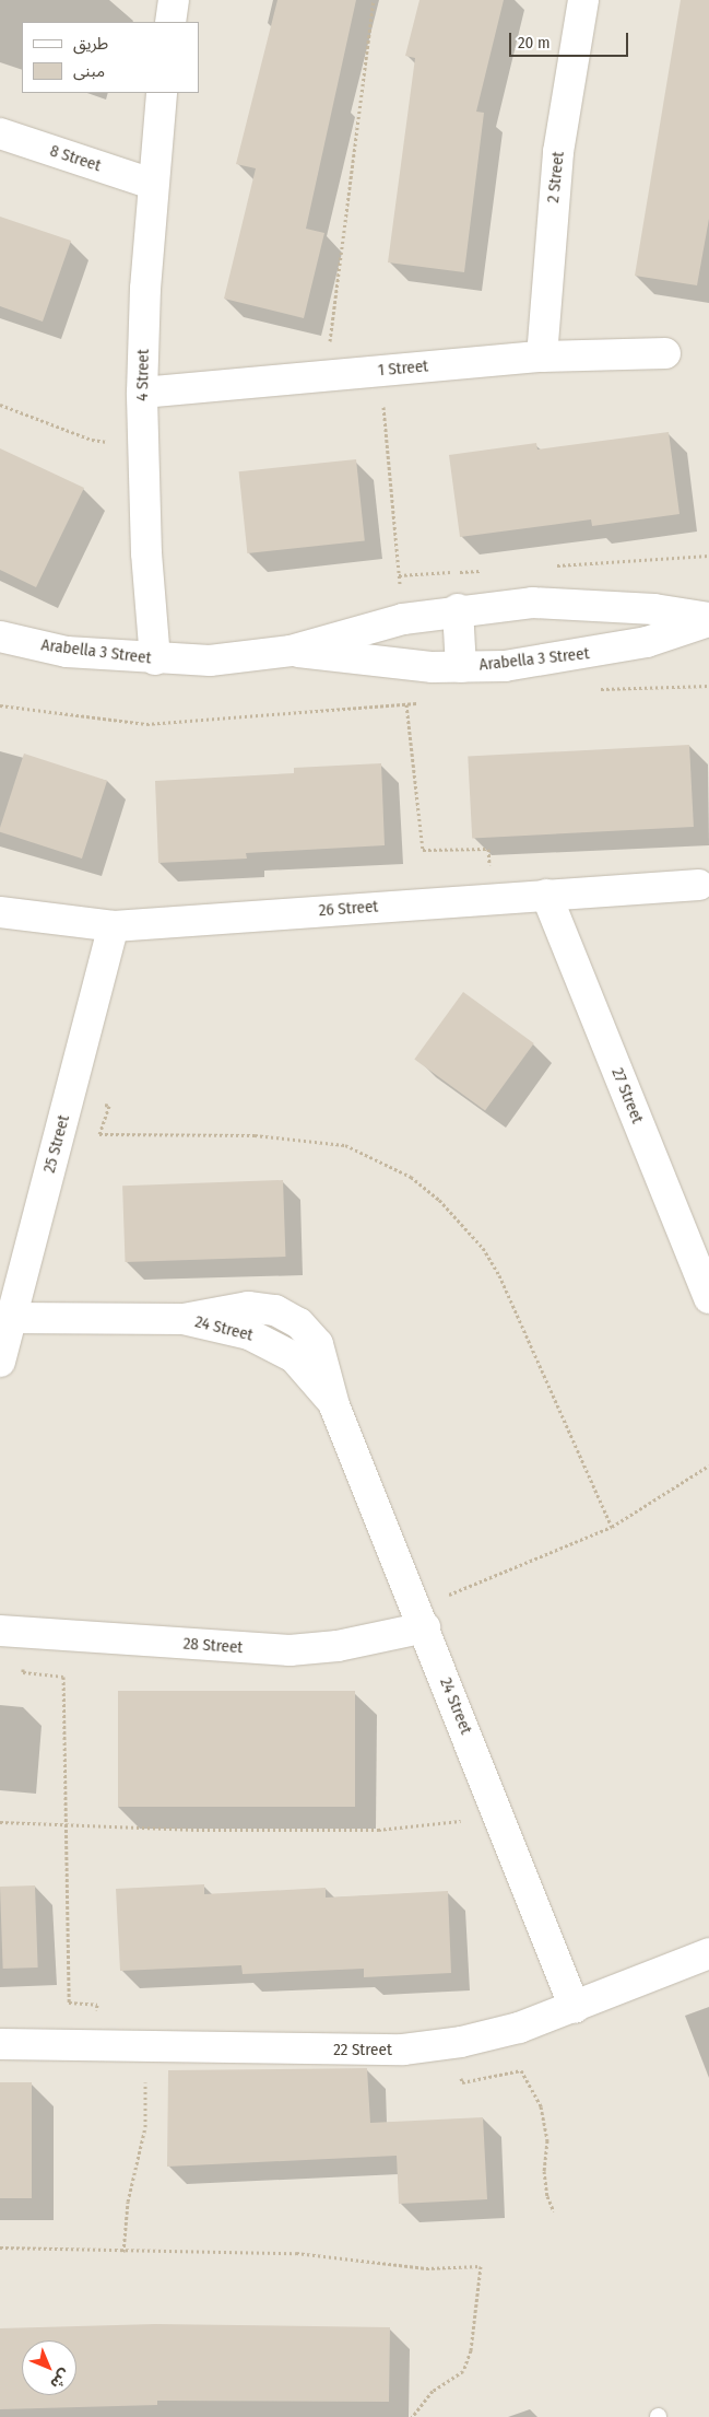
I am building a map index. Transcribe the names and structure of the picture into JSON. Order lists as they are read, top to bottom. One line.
{"streets":{"street":["8 Street","2 Street","1 Street","4 Street","Arabella 3 Street","26 Street","27 Street","25 Street","24 Street","28 Street","22 Street"]},"crossings":[["8 Street","4 Street"],["2 Street","1 Street"],["1 Street","4 Street"],["4 Street","Arabella 3 Street"],["26 Street","27 Street"],["26 Street","25 Street"],["25 Street","24 Street"],["24 Street","28 Street"],["24 Street","22 Street"]],"legend":["طريق","مبنى"],"scale_bar":"20 m","north":"bottom right"}
